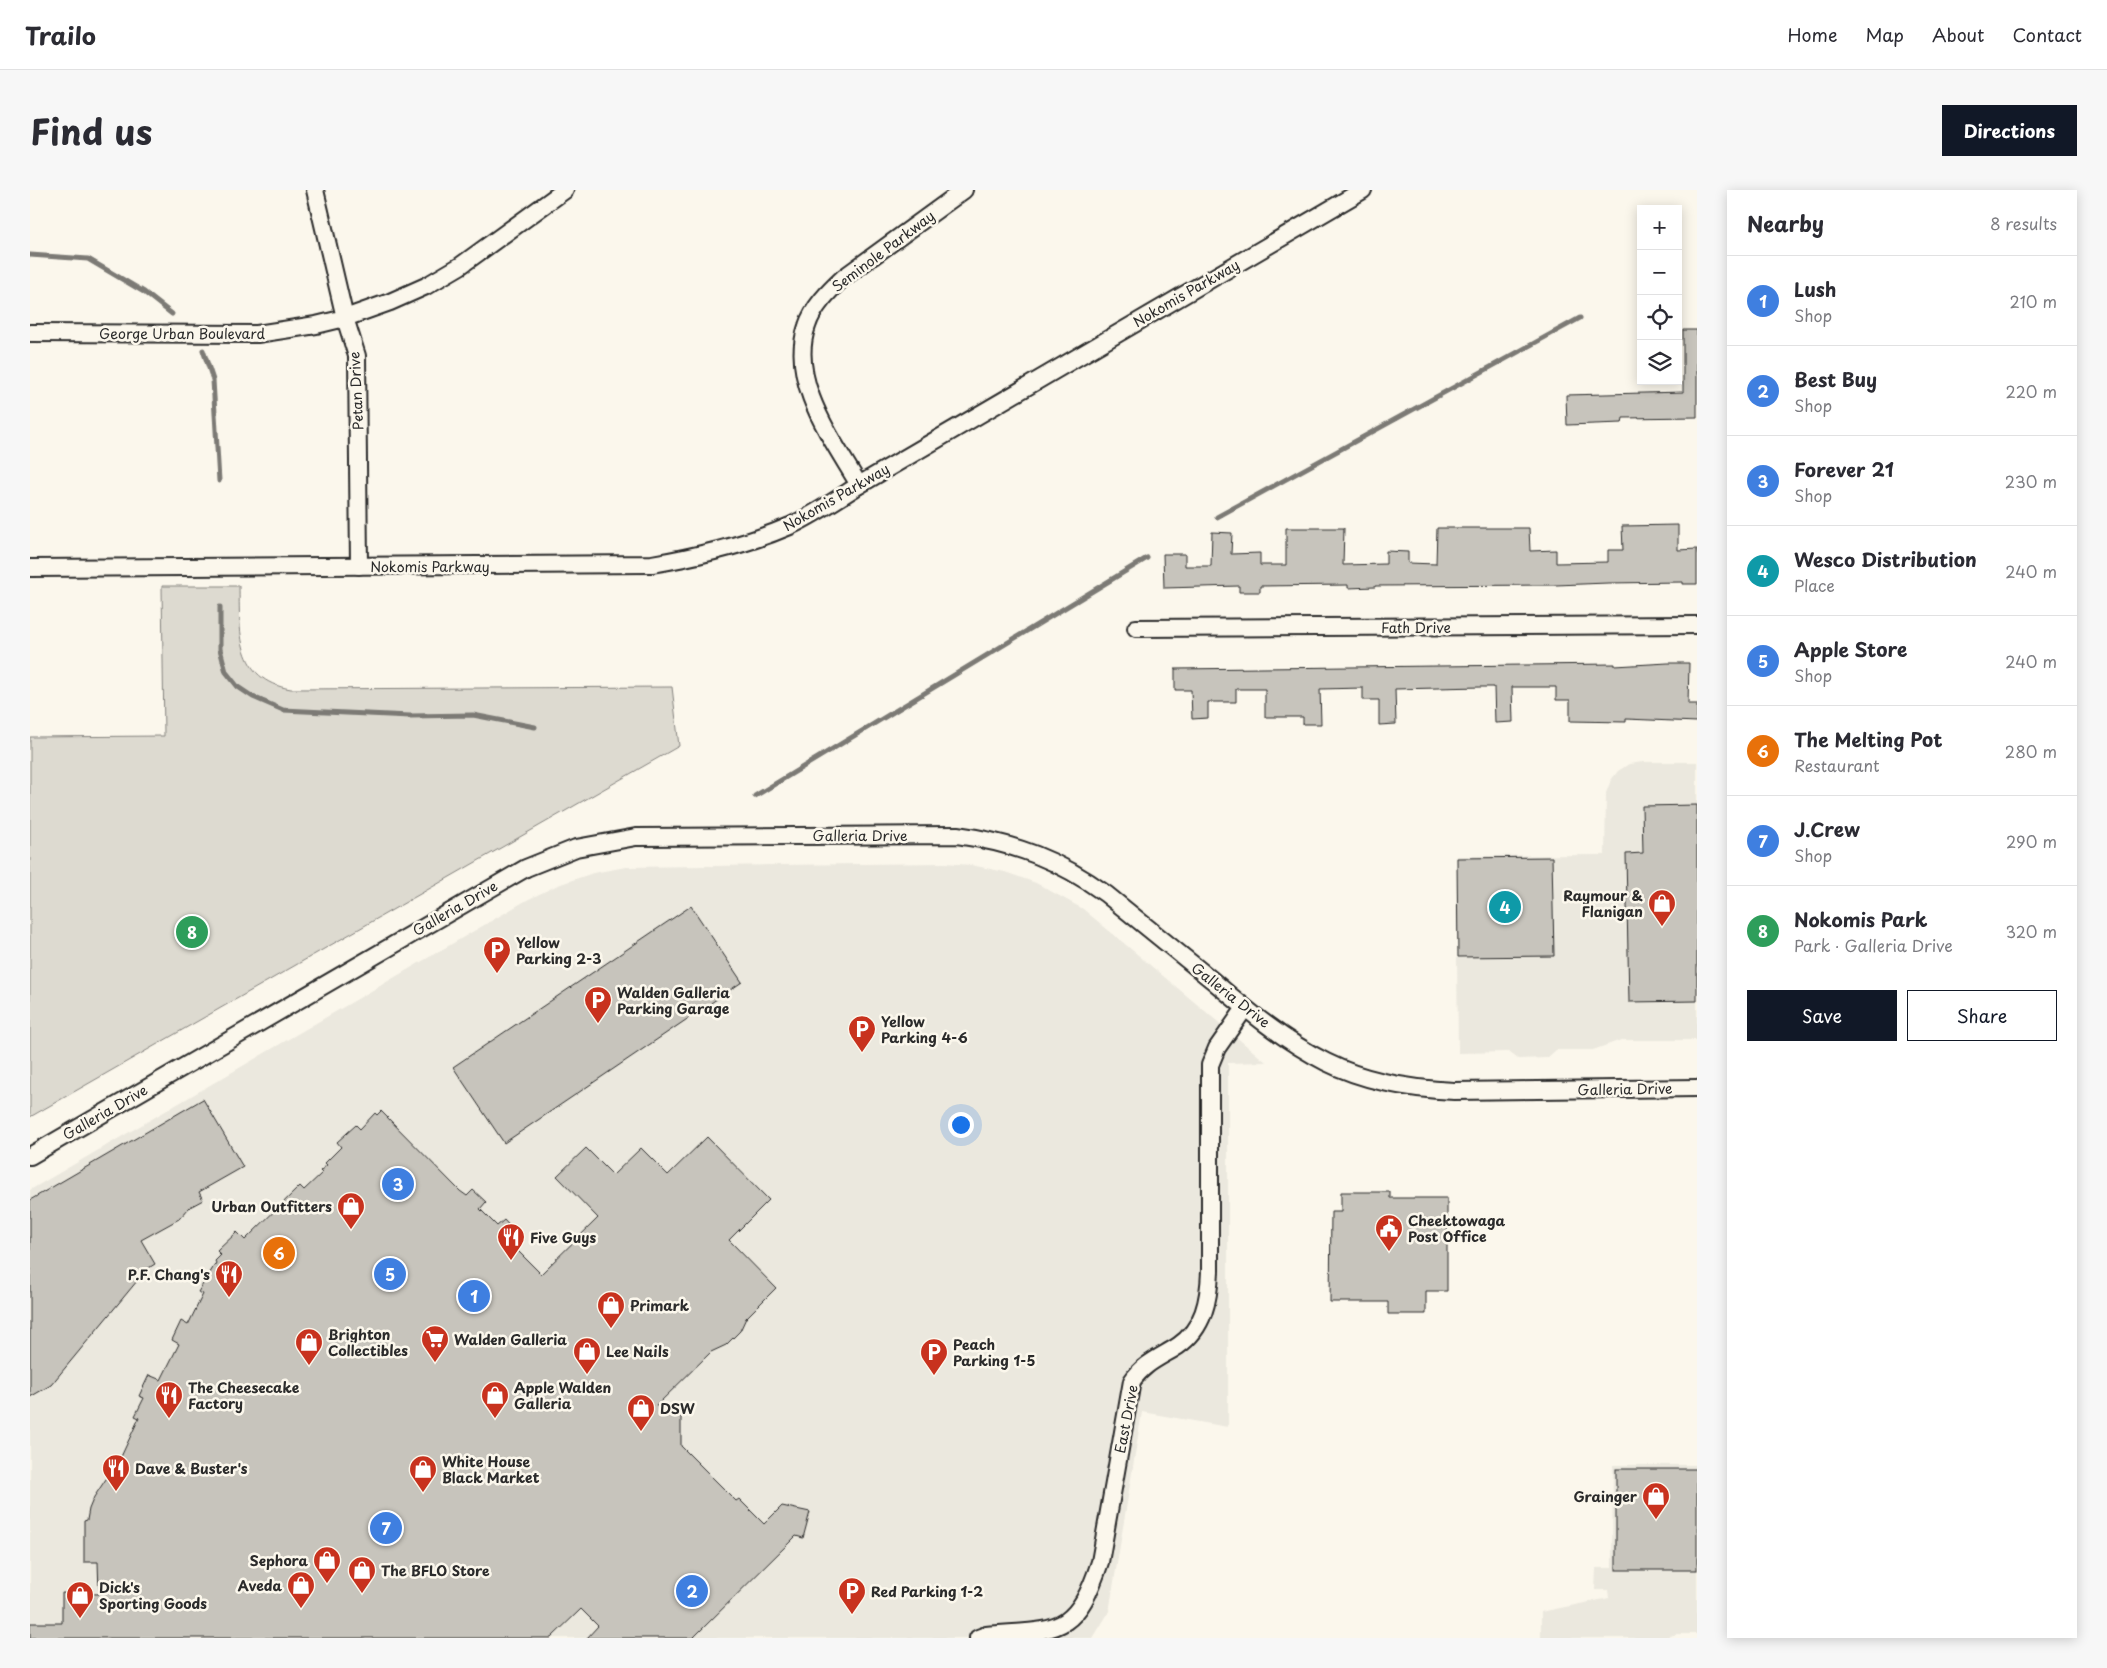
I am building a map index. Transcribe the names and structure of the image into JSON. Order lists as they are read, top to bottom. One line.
{"streets":{"street":["Seminole Parkway","Nokomis Parkway","George Urban Boulevard","Petan Drive","Fath Drive","Galleria Drive","East Drive"]},"crossings":[["Seminole Parkway","Nokomis Parkway"],["Nokomis Parkway","Petan Drive"],["George Urban Boulevard","Petan Drive"],["Galleria Drive","East Drive"]],"places":{"shop":["Raymour & Flanigan","Urban Outfitters","Primark","Brighton Collectibles","Lee Nails","Apple Walden Galleria","DSW","White House Black Market","Grainger","Sephora","The BFLO Store","Aveda","Dick's Sporting Goods"],"parking":["Yellow Parking 2-3","Walden Galleria Parking Garage","Yellow Parking 4-6","Peach Parking 1-5","Red Parking 1-2"],"public building":["Cheektowaga Post Office"],"restaurant":["Five Guys","P.F. Chang's","The Cheesecake Factory","Dave & Buster's"],"supermarket":["Walden Galleria"]},"page":{"header":"Trailo","nav":["Home","Map","About","Contact"],"title":"Find us","buttons":["Directions",["Save","Share"]],"heading":["Nearby","8 results"],"map_buttons":["+","−"],"list":[{"mark":"1","name":"Lush","note":"Shop","value":"210 m"},{"mark":"2","name":"Best Buy","note":"Shop","value":"220 m"},{"mark":"3","name":"Forever 21","note":"Shop","value":"230 m"},{"mark":"4","name":"Wesco Distribution","note":"Place","value":"240 m"},{"mark":"5","name":"Apple Store","note":"Shop","value":"240 m"},{"mark":"6","name":"The Melting Pot","note":"Restaurant","value":"280 m"},{"mark":"7","name":"J.Crew","note":"Shop","value":"290 m"},{"mark":"8","name":"Nokomis Park","note":"Park · Galleria Drive","value":"320 m"}],"pins":["4","8","3","6","5","1","7","2"]}}
